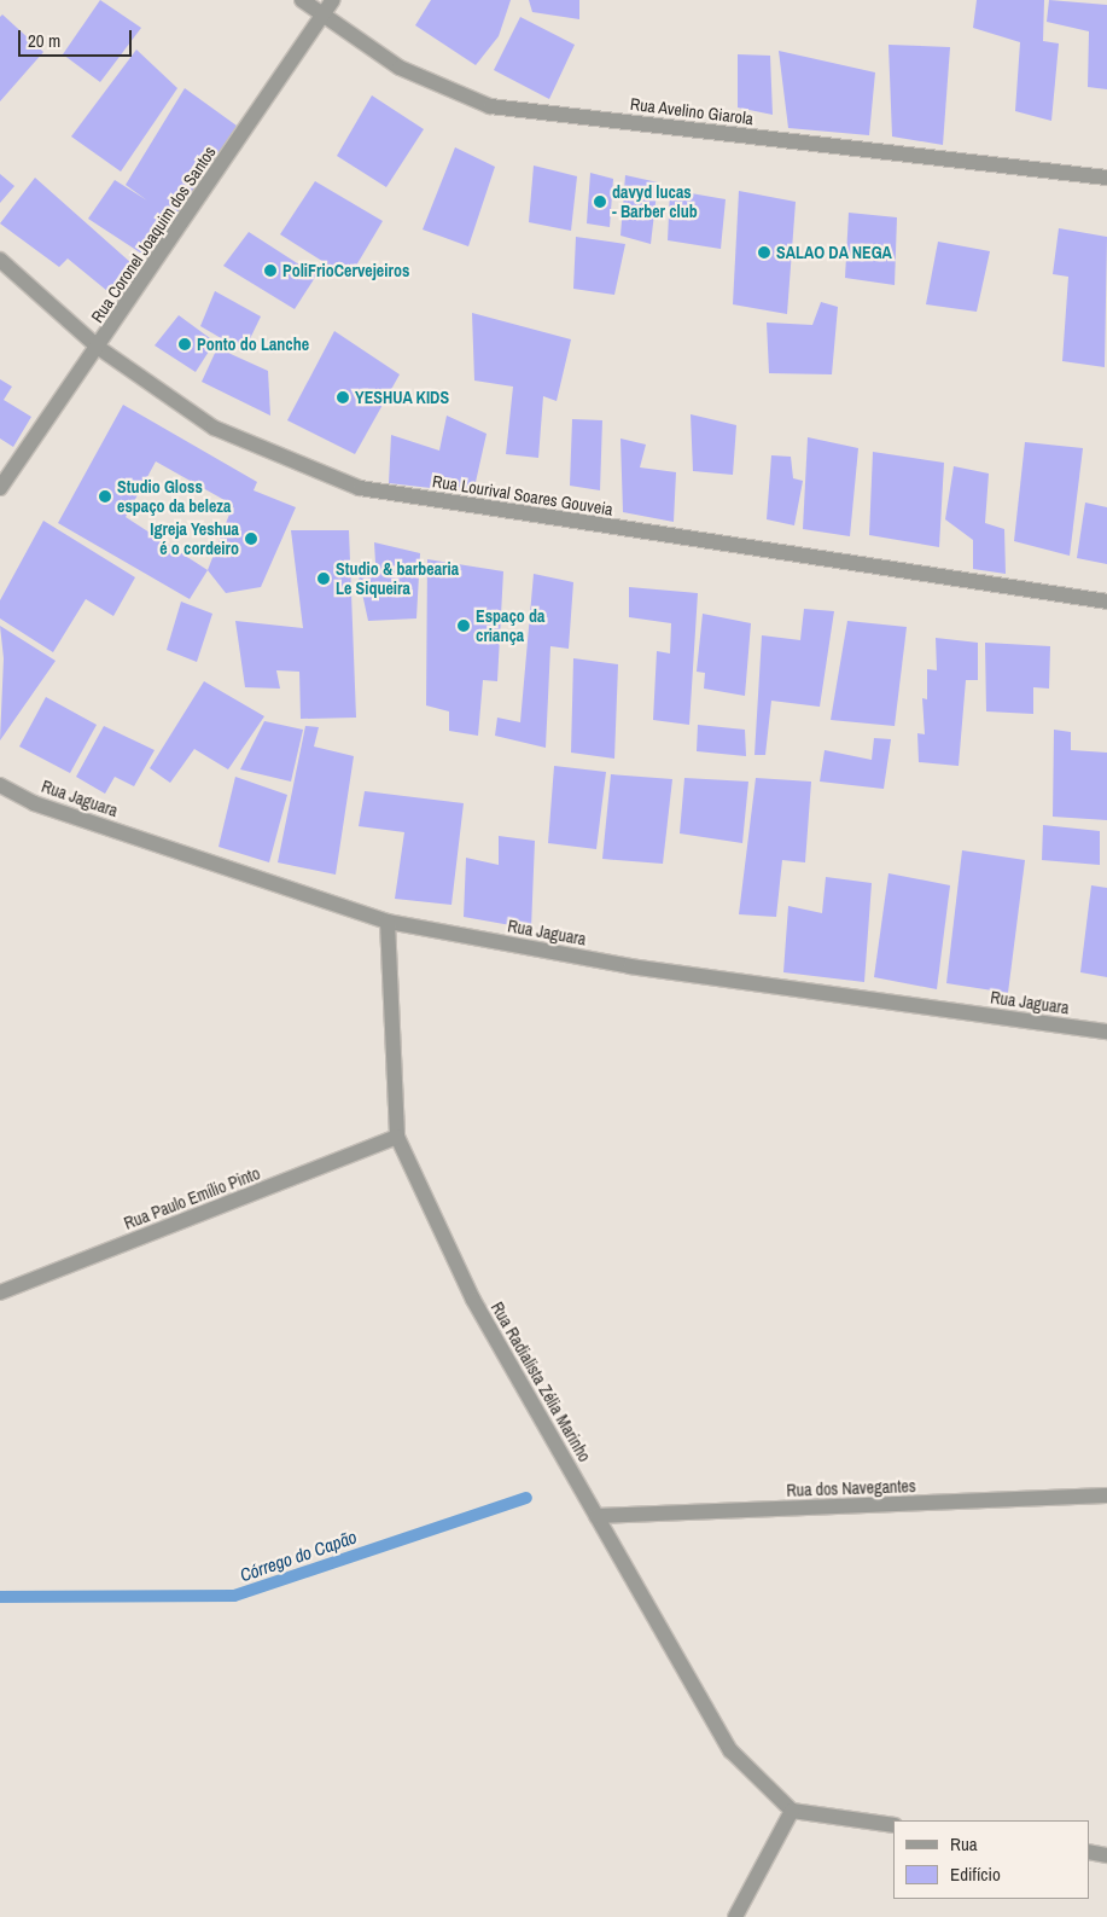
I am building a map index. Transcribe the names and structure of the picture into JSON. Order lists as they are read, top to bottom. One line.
{"streets":{"street":["Rua Avelino Giarola","Rua Coronel Joaquim dos Santos","Rua Lourival Soares Gouveia","Rua Jaguara","Rua Paulo Emílio Pinto","Rua Radialista Zélia Marinho","Rua dos Navegantes"]},"crossings":[["Rua Avelino Giarola","Rua Coronel Joaquim dos Santos"],["Rua Coronel Joaquim dos Santos","Rua Lourival Soares Gouveia"],["Rua Jaguara","Rua Radialista Zélia Marinho"],["Rua Paulo Emílio Pinto","Rua Radialista Zélia Marinho"],["Rua Radialista Zélia Marinho","Rua dos Navegantes"]],"water":["Córrego do Capão"],"places":["davyd lucas - Barber club","SALAO DA NEGA","PoliFrioCervejeiros","Ponto do Lanche","YESHUA KIDS","Studio Gloss espaço da beleza","Igreja Yeshua é o cordeiro","Studio & barbearia Le Siqueira","Espaço da criança"],"legend":["Rua","Edifício"],"scale_bar":"20 m"}
